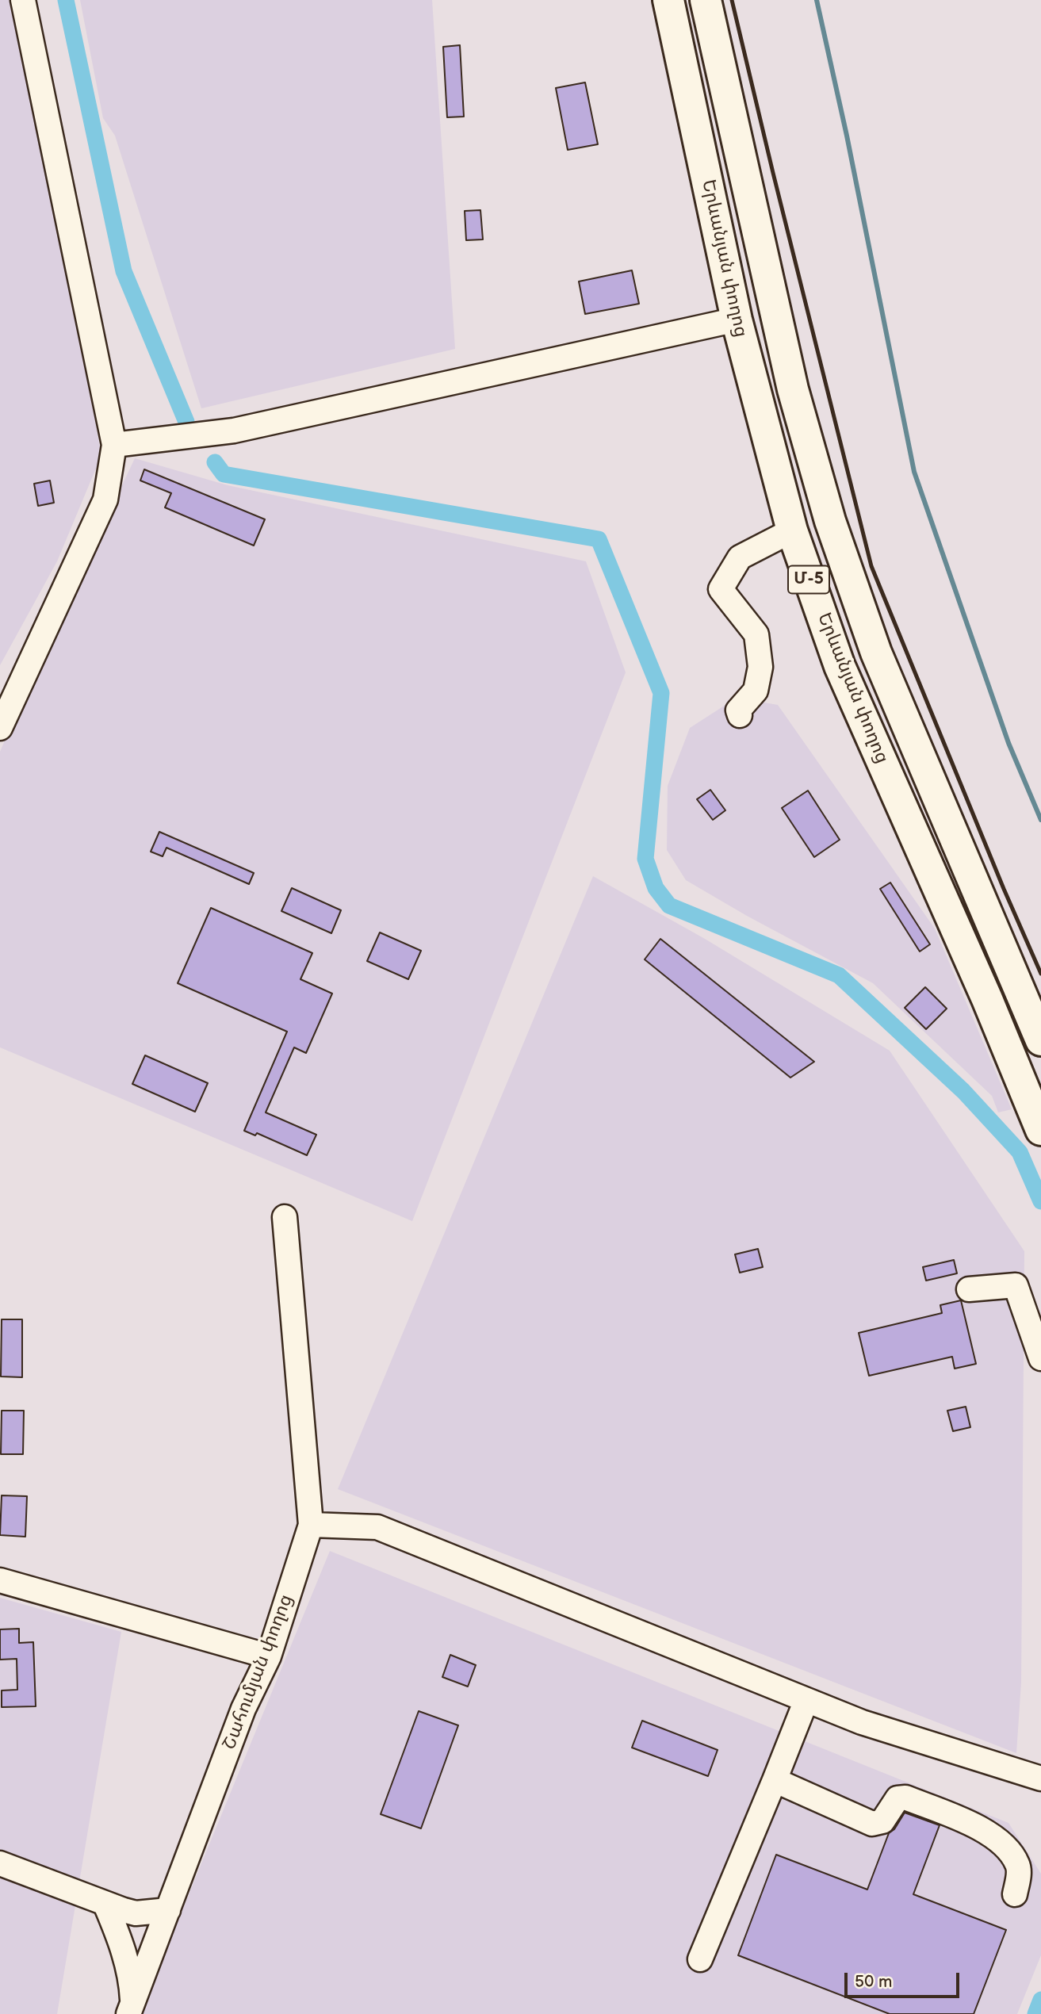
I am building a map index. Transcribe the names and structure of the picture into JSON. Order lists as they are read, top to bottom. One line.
{"streets":{"highway":["Երևանյան փողոց","Մ-5"],"street":["Շահումյան փողոց"]},"scale_bar":"50 m"}
